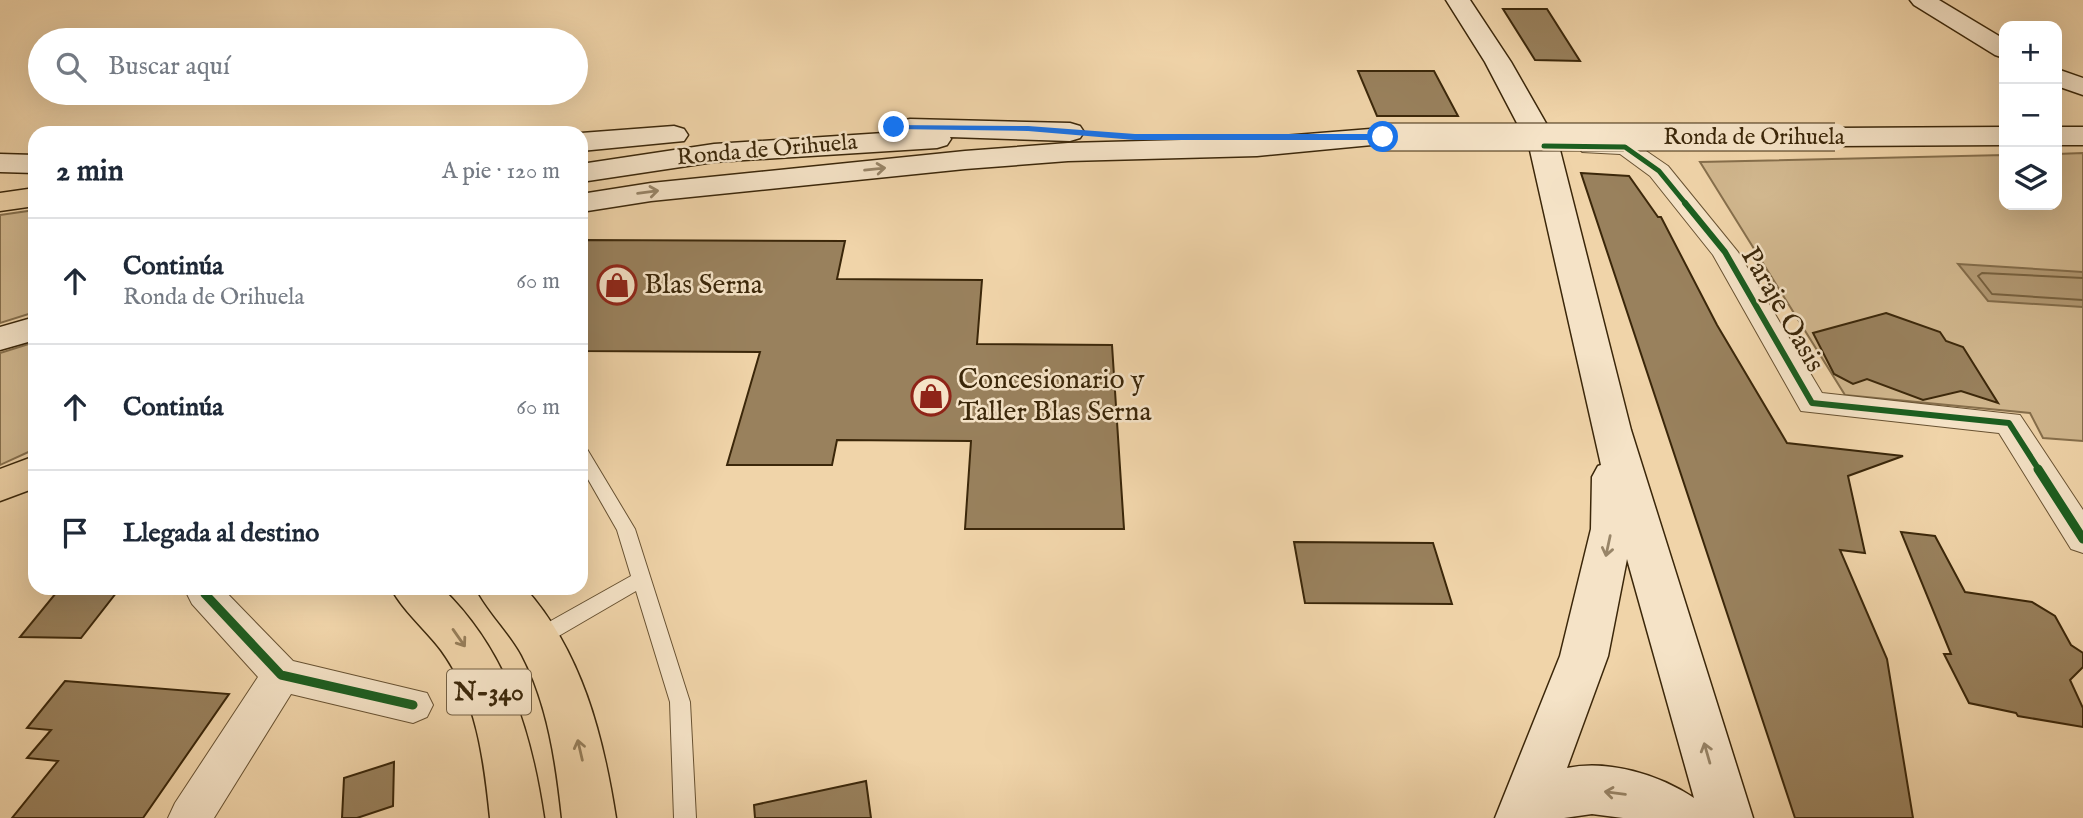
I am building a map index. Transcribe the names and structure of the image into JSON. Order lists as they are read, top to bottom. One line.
{"streets":{"highway":["N-340"],"main road":["Ronda de Orihuela"],"street":["Paraje Oasis"]},"places":{"shop":["Blas Serna","Concesionario y Taller Blas Serna"]},"page":{"map_buttons":["+","−"],"search":"Buscar aquí","heading":["2 min","A pie · 120 m"],"list":[["Continúa","Ronda de Orihuela","60 m"],["Continúa","60 m"],"Llegada al destino"]}}
